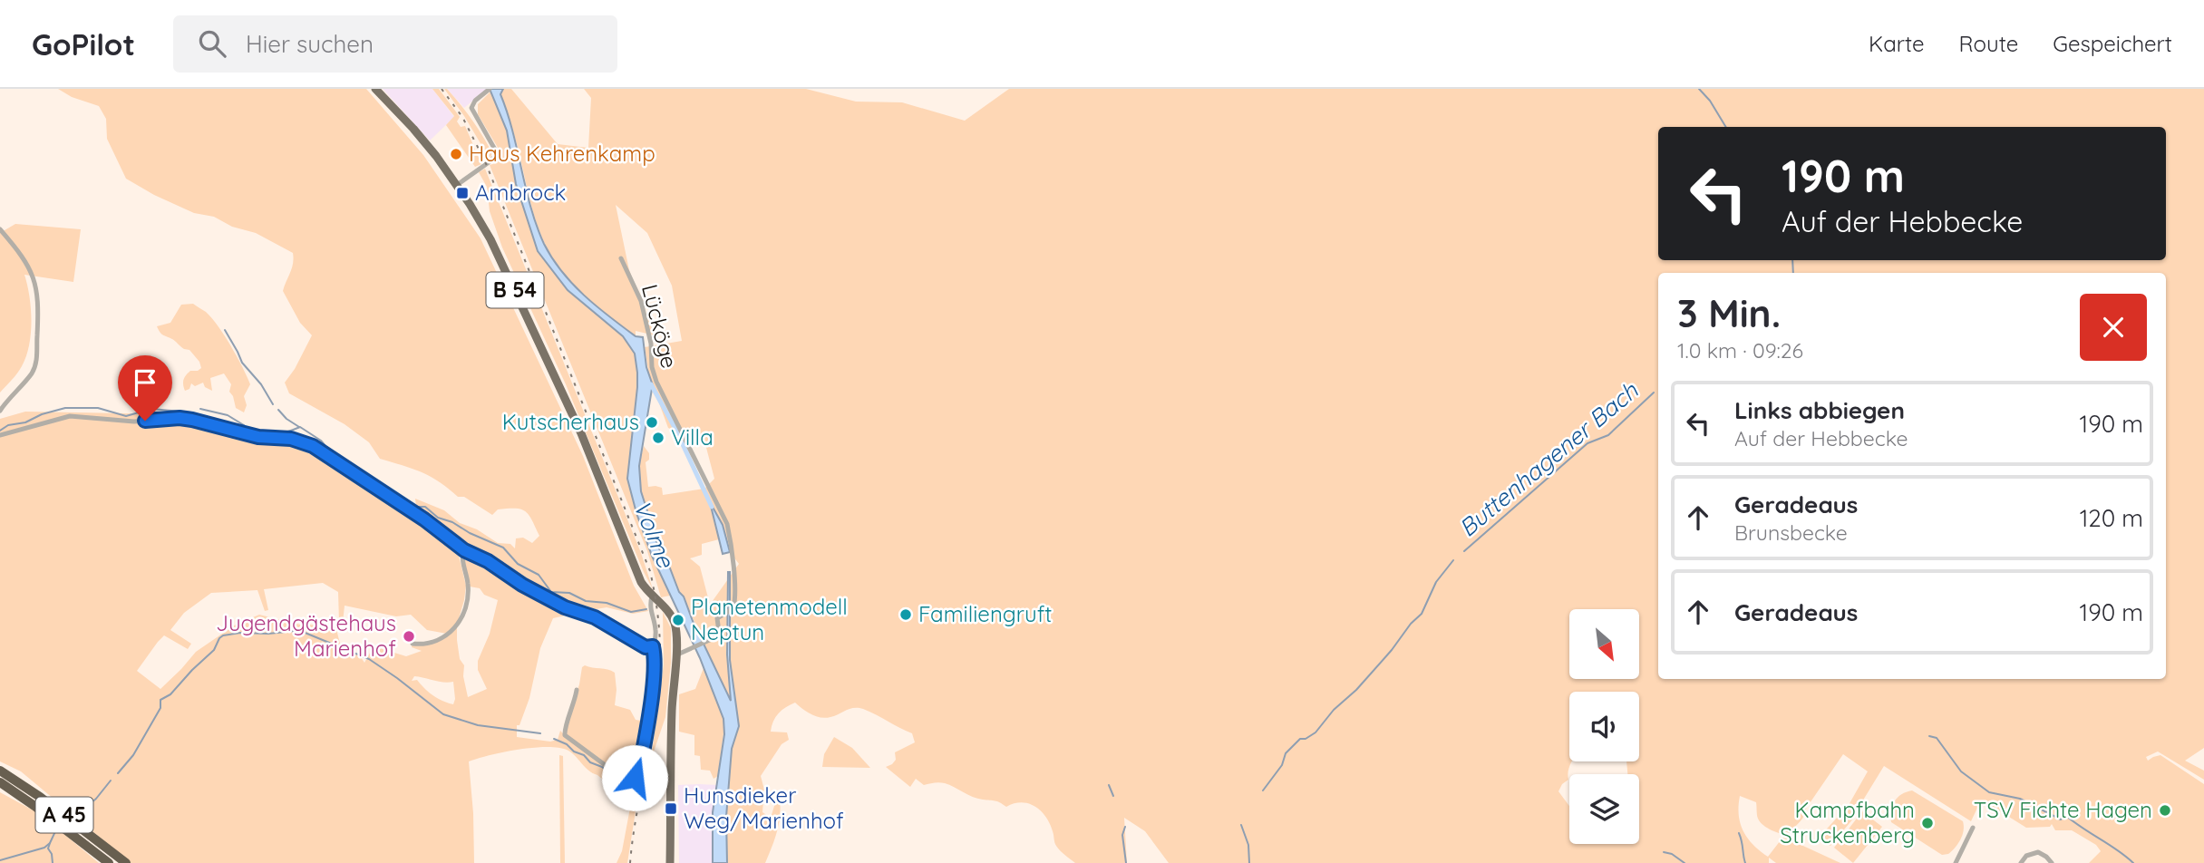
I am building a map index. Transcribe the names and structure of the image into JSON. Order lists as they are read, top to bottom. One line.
{"streets":{"highway":["A 45"],"main road":["B 54"],"street":["Lücköge"]},"crossings":[["B 54","Lücköge"]],"water":["Buttenhagener Bach","Volme"],"places":{"other":["Haus Kehrenkamp","Kutscherhaus","Villa","Familiengruft","Planetenmodell Neptun","Jugendgästehaus Marienhof","TSV Fichte Hagen","Kampfbahn Struckenberg"],"transit":["Ambrock","Hunsdieker Weg/Marienhof"]},"north":"bottom right","page":{"header":"GoPilot","search":"Hier suchen","nav":["Karte","Route","Gespeichert"],"turn":["190 m","Auf der Hebbecke"],"heading":["3 Min.","1.0 km · 09:26"],"list":[{"name":"Links abbiegen","note":"Auf der Hebbecke","value":"190 m"},{"name":"Geradeaus","note":"Brunsbecke","value":"120 m"},{"name":"Geradeaus","value":"190 m"}]}}
